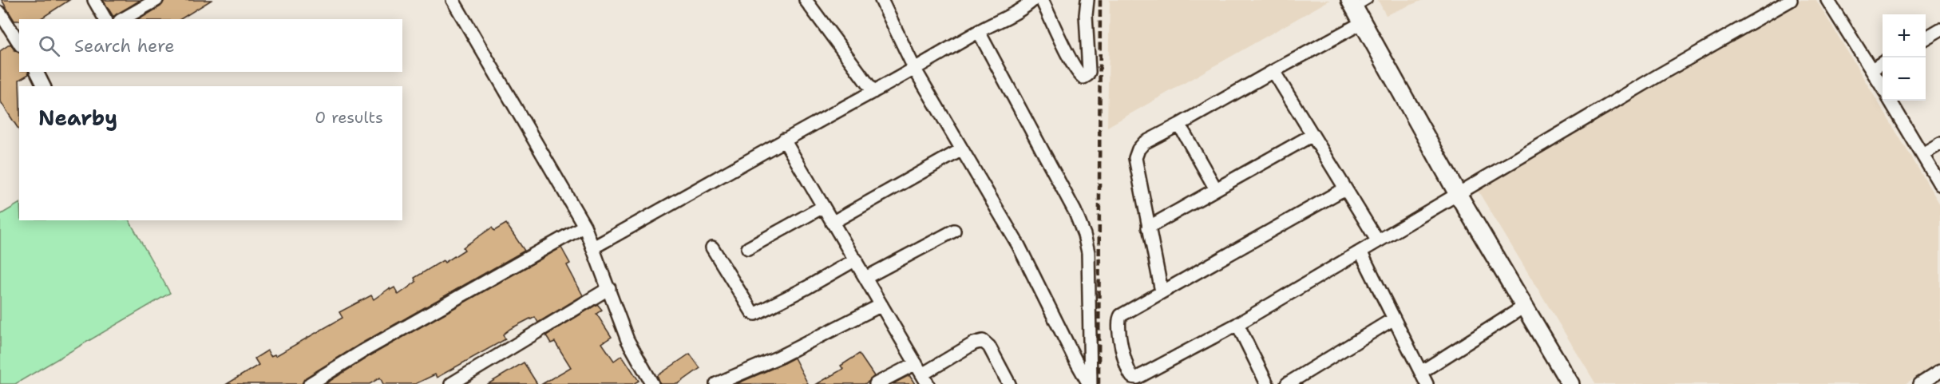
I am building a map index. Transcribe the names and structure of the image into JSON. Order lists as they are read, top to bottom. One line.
{"page":{"map_buttons":["+","−"],"search":"Search here","heading":["Nearby","0 results"]}}
